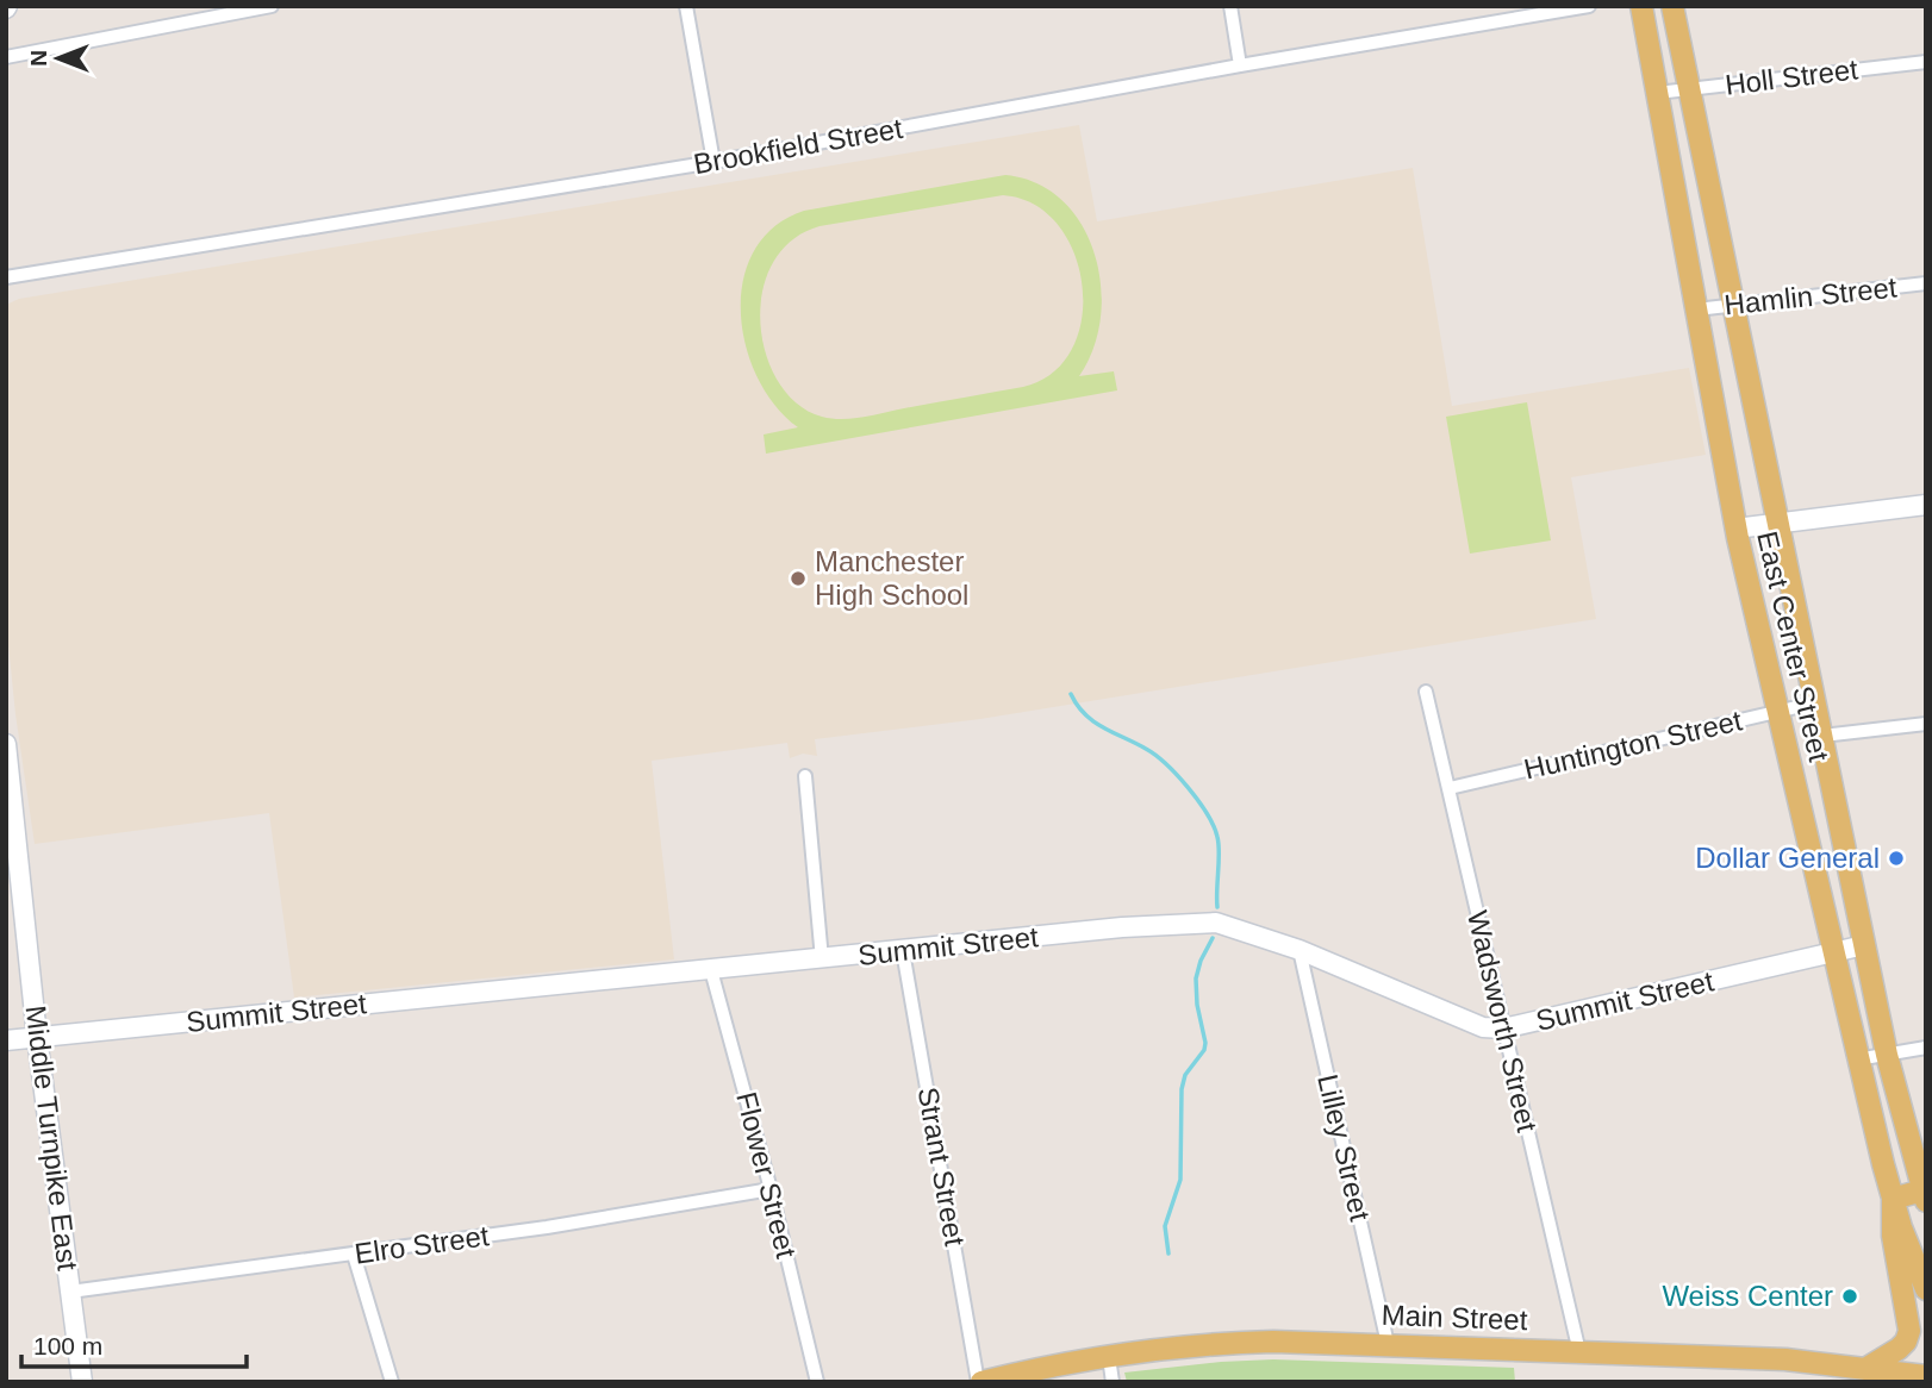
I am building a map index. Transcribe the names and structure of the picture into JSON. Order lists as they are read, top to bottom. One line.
{"streets":{"main road":["East Center Street","Main Street"],"street":["Holl Street","Brookfield Street","Hamlin Street","Huntington Street","Summit Street","Wadsworth Street","Middle Turnpike East","Lilley Street","Strant Street","Flower Street","Elro Street"]},"crossings":[["Holl Street","East Center Street"],["Hamlin Street","East Center Street"],["East Center Street","Huntington Street"],["East Center Street","Summit Street"],["Huntington Street","Wadsworth Street"],["Summit Street","Wadsworth Street"],["Summit Street","Middle Turnpike East"],["Summit Street","Lilley Street"],["Summit Street","Strant Street"],["Summit Street","Flower Street"],["Wadsworth Street","Main Street"],["Middle Turnpike East","Elro Street"],["Lilley Street","Main Street"],["Strant Street","Main Street"],["Flower Street","Elro Street"]],"places":["Manchester High School","Dollar General","Weiss Center"],"scale_bar":"100 m","north":"left"}
